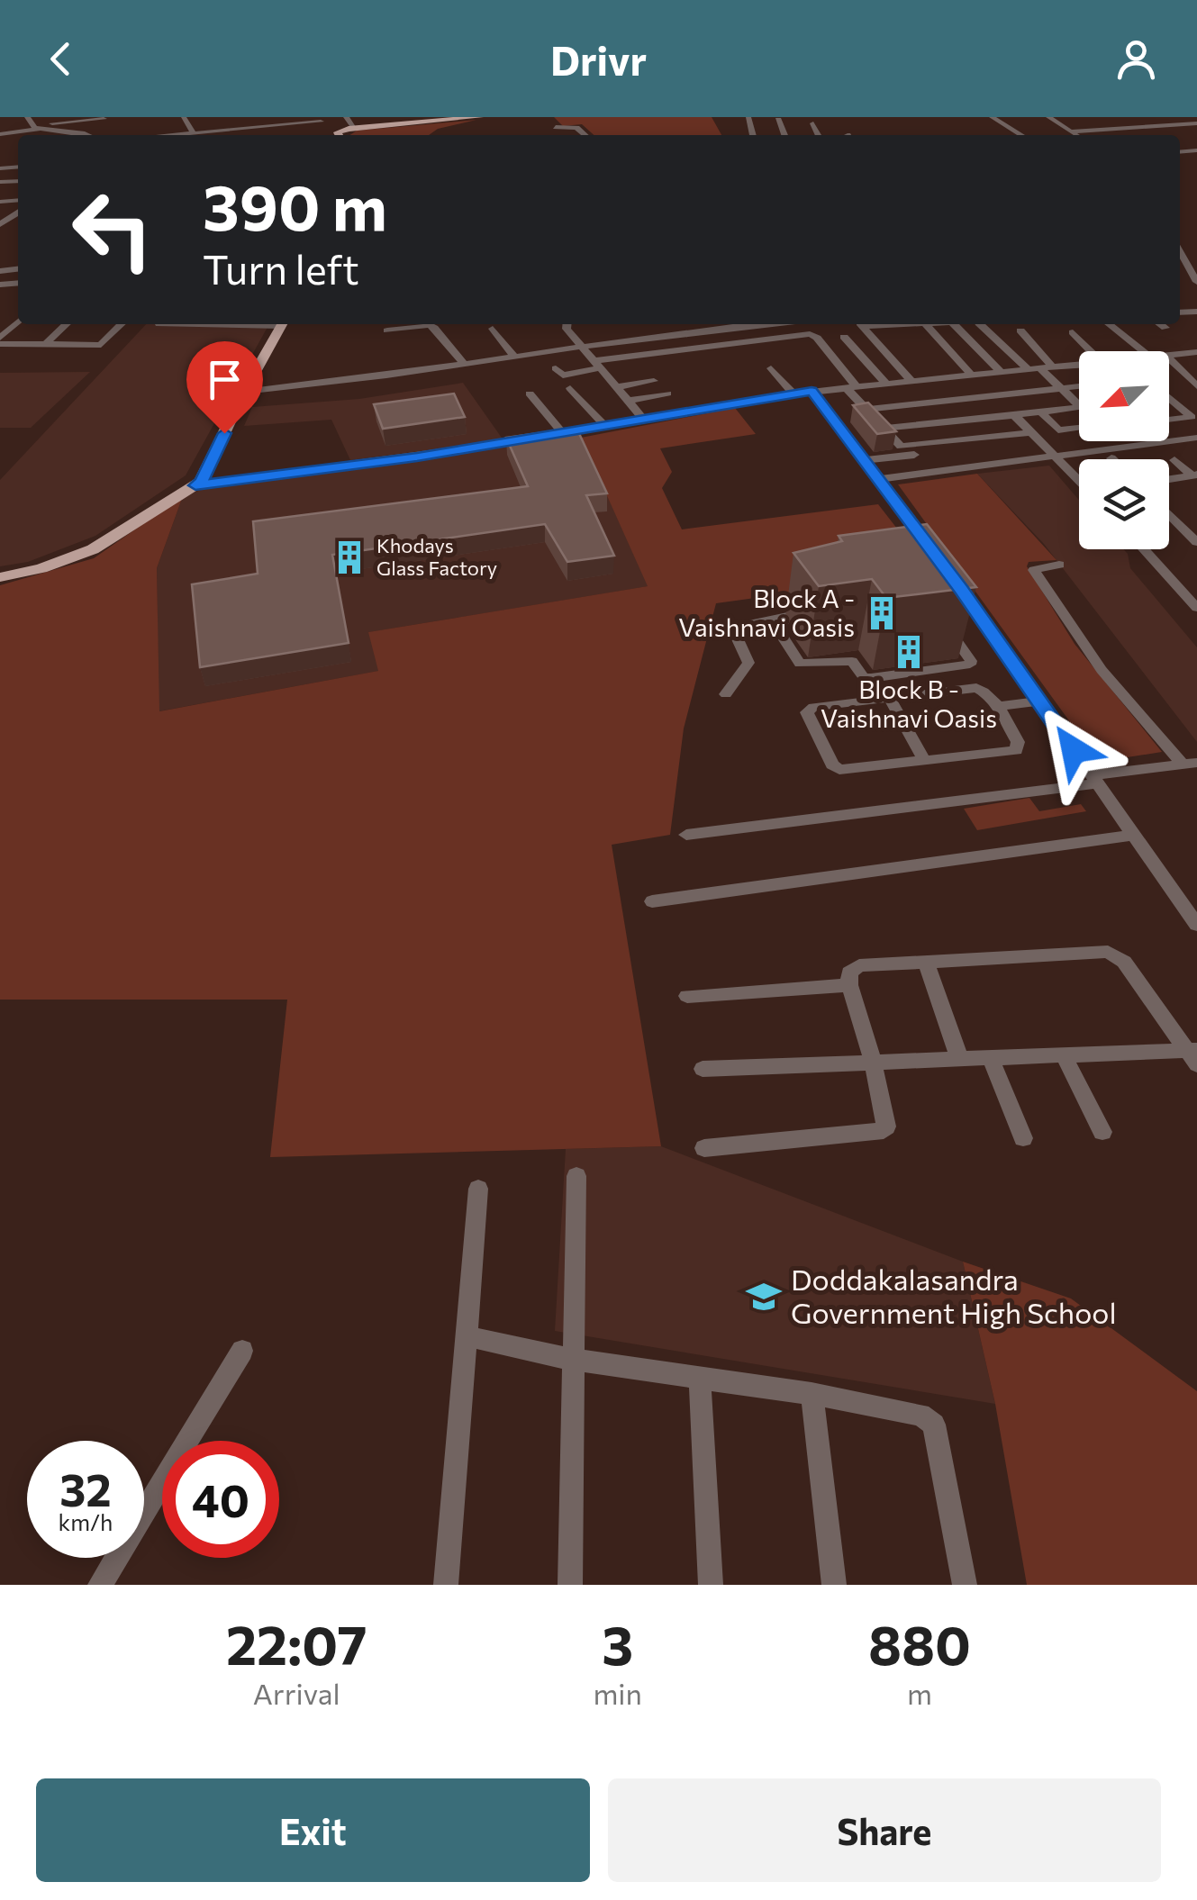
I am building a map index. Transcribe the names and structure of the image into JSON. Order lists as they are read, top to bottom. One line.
{"places":{"building":["Khodays Glass Factory","Block A - Vaishnavi Oasis","Block B - Vaishnavi Oasis"],"school or university":["Doddakalasandra Government High School"]},"north":"bottom left","page":{"header":"Drivr","turn":["390 m","Turn left"],"speed":"32 km/h","limit":"40","eta":["22:07","Arrival","3","min","880","m"],"buttons":["Exit","Share"]}}
